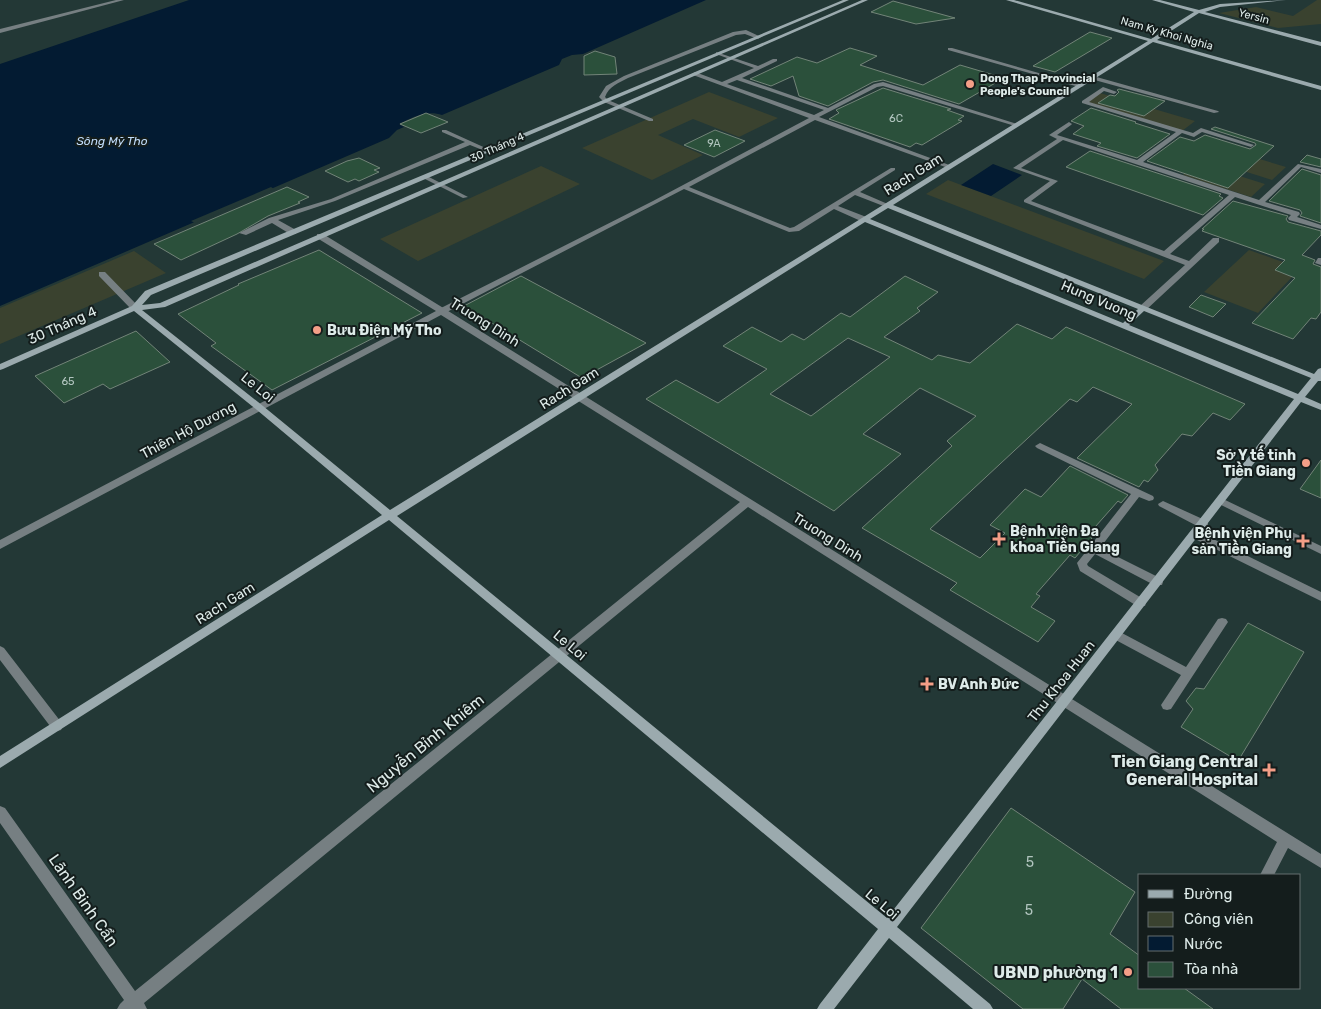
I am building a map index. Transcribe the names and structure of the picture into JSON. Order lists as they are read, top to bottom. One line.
{"streets":{"main road":["Yersin","Nam Ky Khoi Nghia","30 Tháng 4","Rach Gam","Hung Vuong","Le Loi","Thu Khoa Huan"],"street":["Truong Dinh","Thiên Hộ Dương","Nguyễn Bỉnh Khiêm","Lãnh Binh Cẩn"]},"crossings":[["Yersin","Rach Gam"],["Nam Ky Khoi Nghia","Rach Gam"],["30 Tháng 4","Truong Dinh"],["30 Tháng 4","Le Loi"],["Rach Gam","Hung Vuong"],["Rach Gam","Truong Dinh"],["Rach Gam","Le Loi"],["Rach Gam","Thiên Hộ Dương"],["Hung Vuong","Thu Khoa Huan"],["Truong Dinh","Thiên Hộ Dương"],["Truong Dinh","Thu Khoa Huan"],["Truong Dinh","Nguyễn Bỉnh Khiêm"],["Le Loi","Thiên Hộ Dương"],["Le Loi","Thu Khoa Huan"],["Le Loi","Nguyễn Bỉnh Khiêm"],["Nguyễn Bỉnh Khiêm","Lãnh Binh Cẩn"]],"water":["Sông Mỹ Tho"],"places":{"other":["Dong Thap Provincial People's Council","Bưu Điện Mỹ Tho","Sở Y tế tỉnh Tiền Giang","UBND phường 1"],"health":["Bệnh viện Đa khoa Tiền Giang","Bệnh viện Phụ sản Tiền Giang","BV Anh Đức","Tien Giang Central General Hospital"]},"house_numbers":["6C","9A","65","5","5"],"legend":["Đường","Công viên","Nước","Tòa nhà"]}
